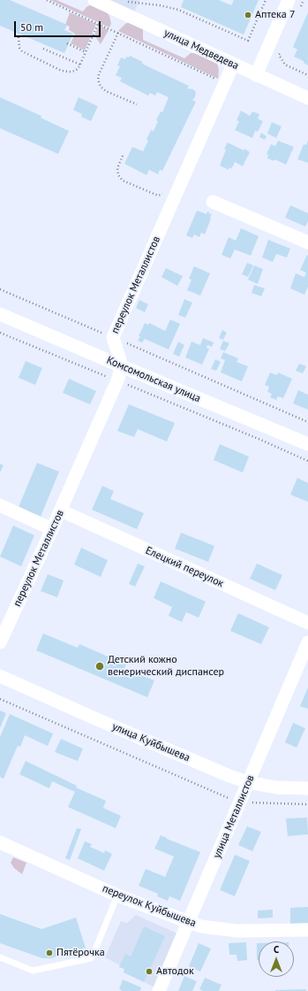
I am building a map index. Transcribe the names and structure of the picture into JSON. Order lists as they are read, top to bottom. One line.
{"streets":{"street":["улица Медведева","переулок Металлистов","Комсомольская улица","Елецкий переулок","улица Куйбышева","улица Металлистов","переулок Куйбышева"]},"crossings":[["улица Медведева","переулок Металлистов"],["переулок Металлистов","Комсомольская улица"],["переулок Металлистов","Елецкий переулок"],["улица Куйбышева","улица Металлистов"],["улица Металлистов","переулок Куйбышева"]],"places":["Аптека 7","Детский кожно венерический диспансер","Пятёрочка","Автодок"],"scale_bar":"50 m","north":"top"}
